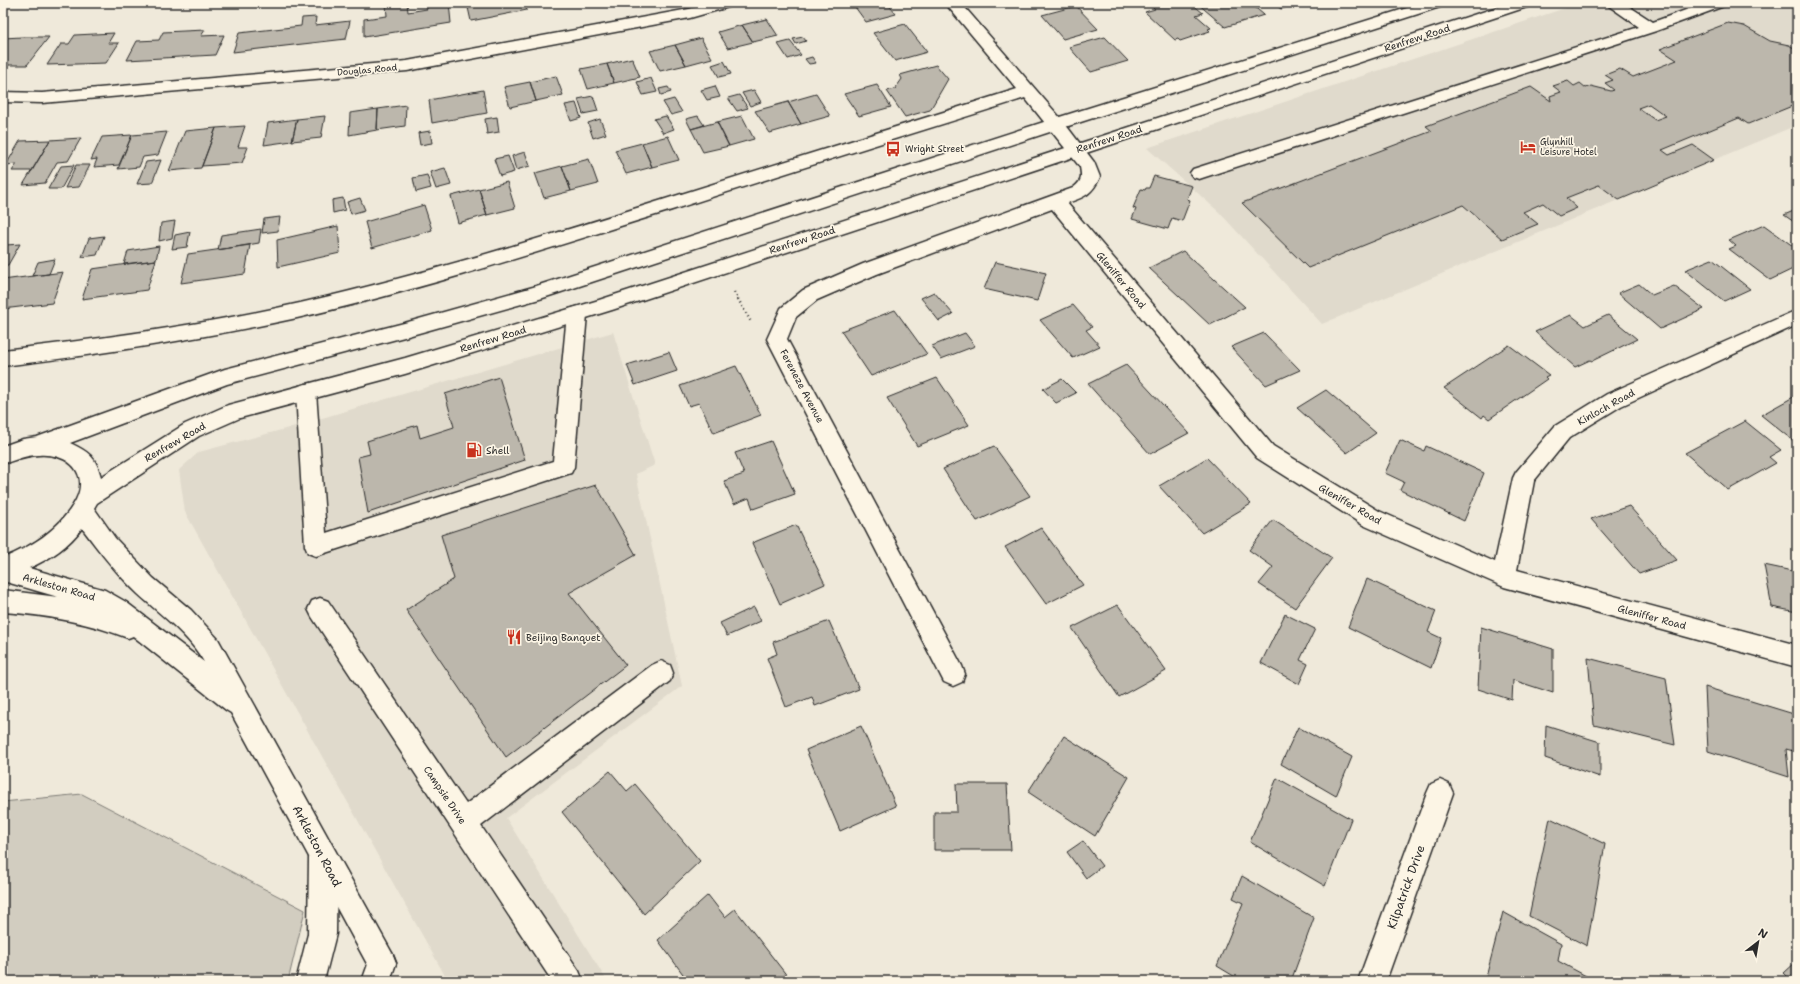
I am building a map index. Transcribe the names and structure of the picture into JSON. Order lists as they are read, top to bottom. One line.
{"streets":{"main road":["Renfrew Road","Douglas Road","Gleniffer Road","Fereneze Avenue","Kinloch Road","Arkleston Road","Campsie Drive","Kilpatrick Drive"]},"crossings":[["Renfrew Road","Fereneze Avenue"],["Renfrew Road","Arkleston Road"],["Gleniffer Road","Fereneze Avenue"],["Gleniffer Road","Kinloch Road"]],"places":{"hotel":["Glynhill Leisure Hotel"],"bus stop":["Wright Street"],"fuel station":["Shell"],"restaurant":["Beijing Banquet"]},"north":"top right"}
